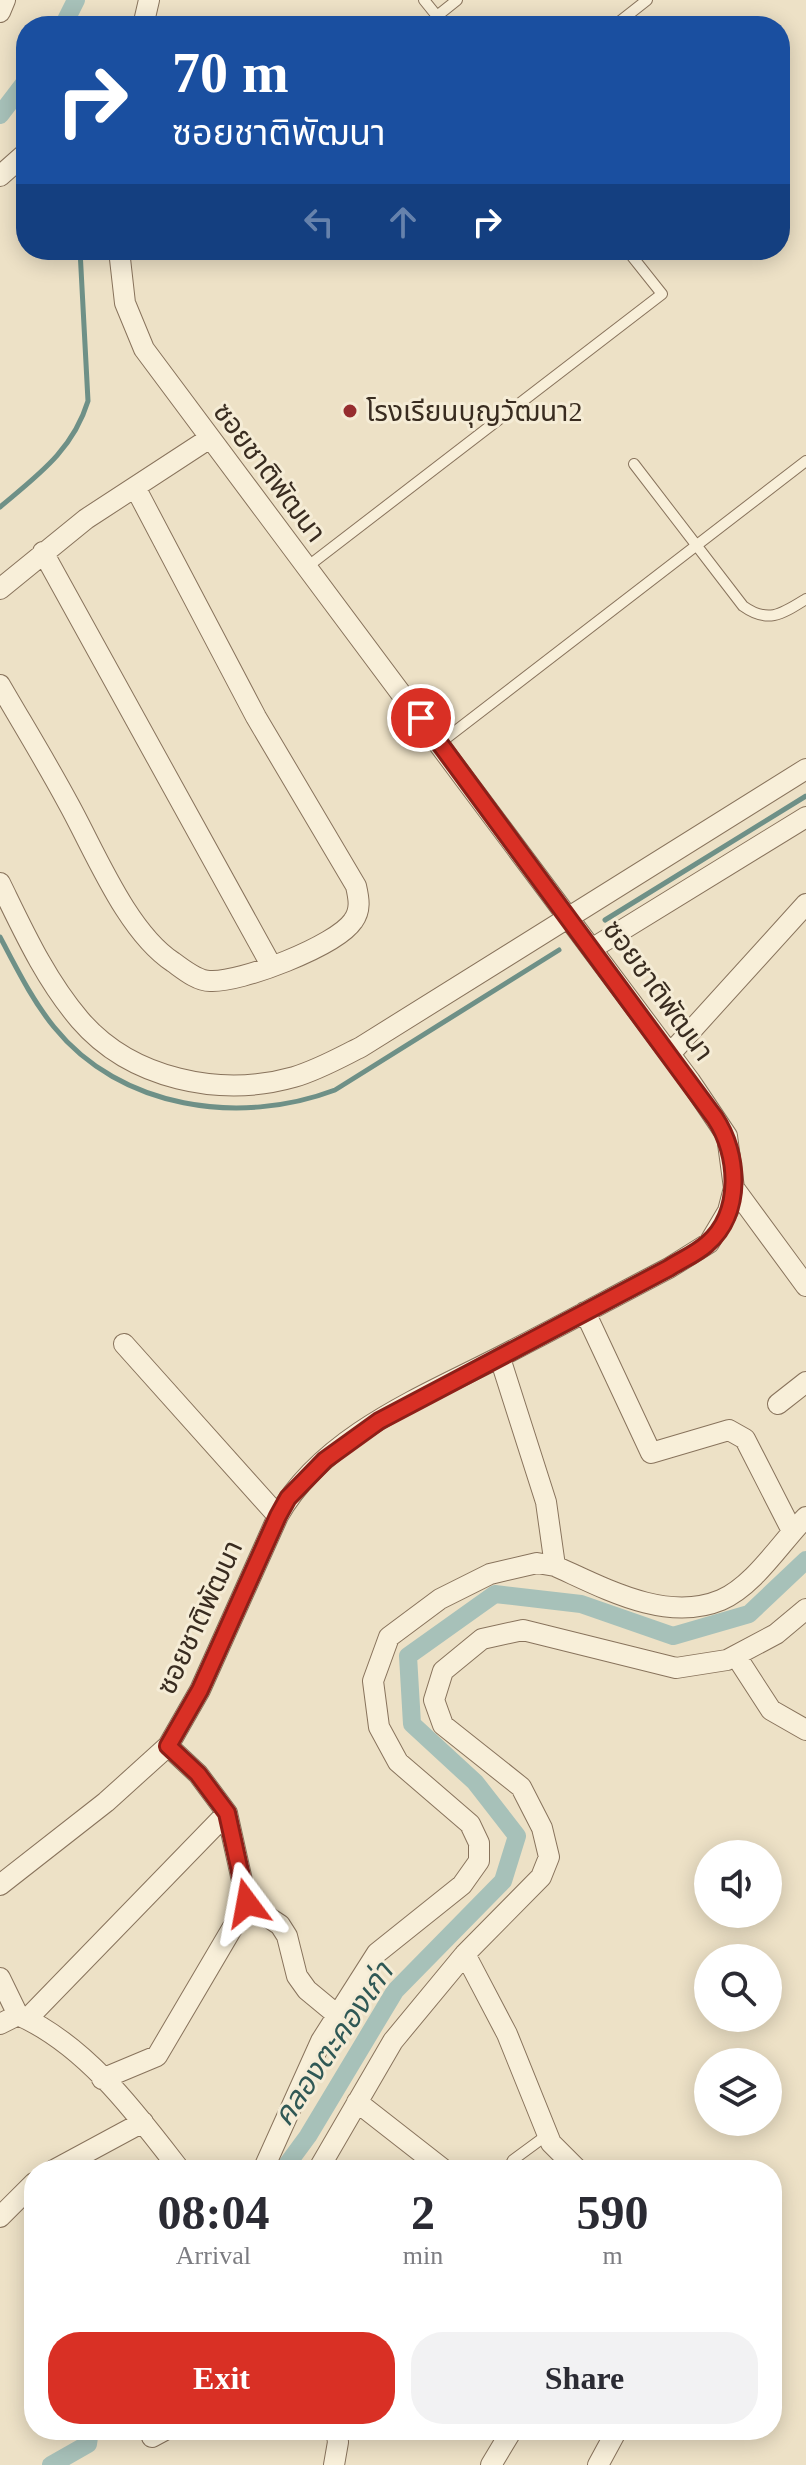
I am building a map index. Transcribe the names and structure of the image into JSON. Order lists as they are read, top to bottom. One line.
{"streets":{"street":["ซอยชาติพัฒนา"]},"water":["คลองตะคองเก่า"],"places":["โรงเรียนบุญวัฒนา2"],"page":{"turn":["70 m","ซอยชาติพัฒนา"],"eta":["08:04","Arrival","2","min","590","m"],"buttons":["Exit","Share"]}}
